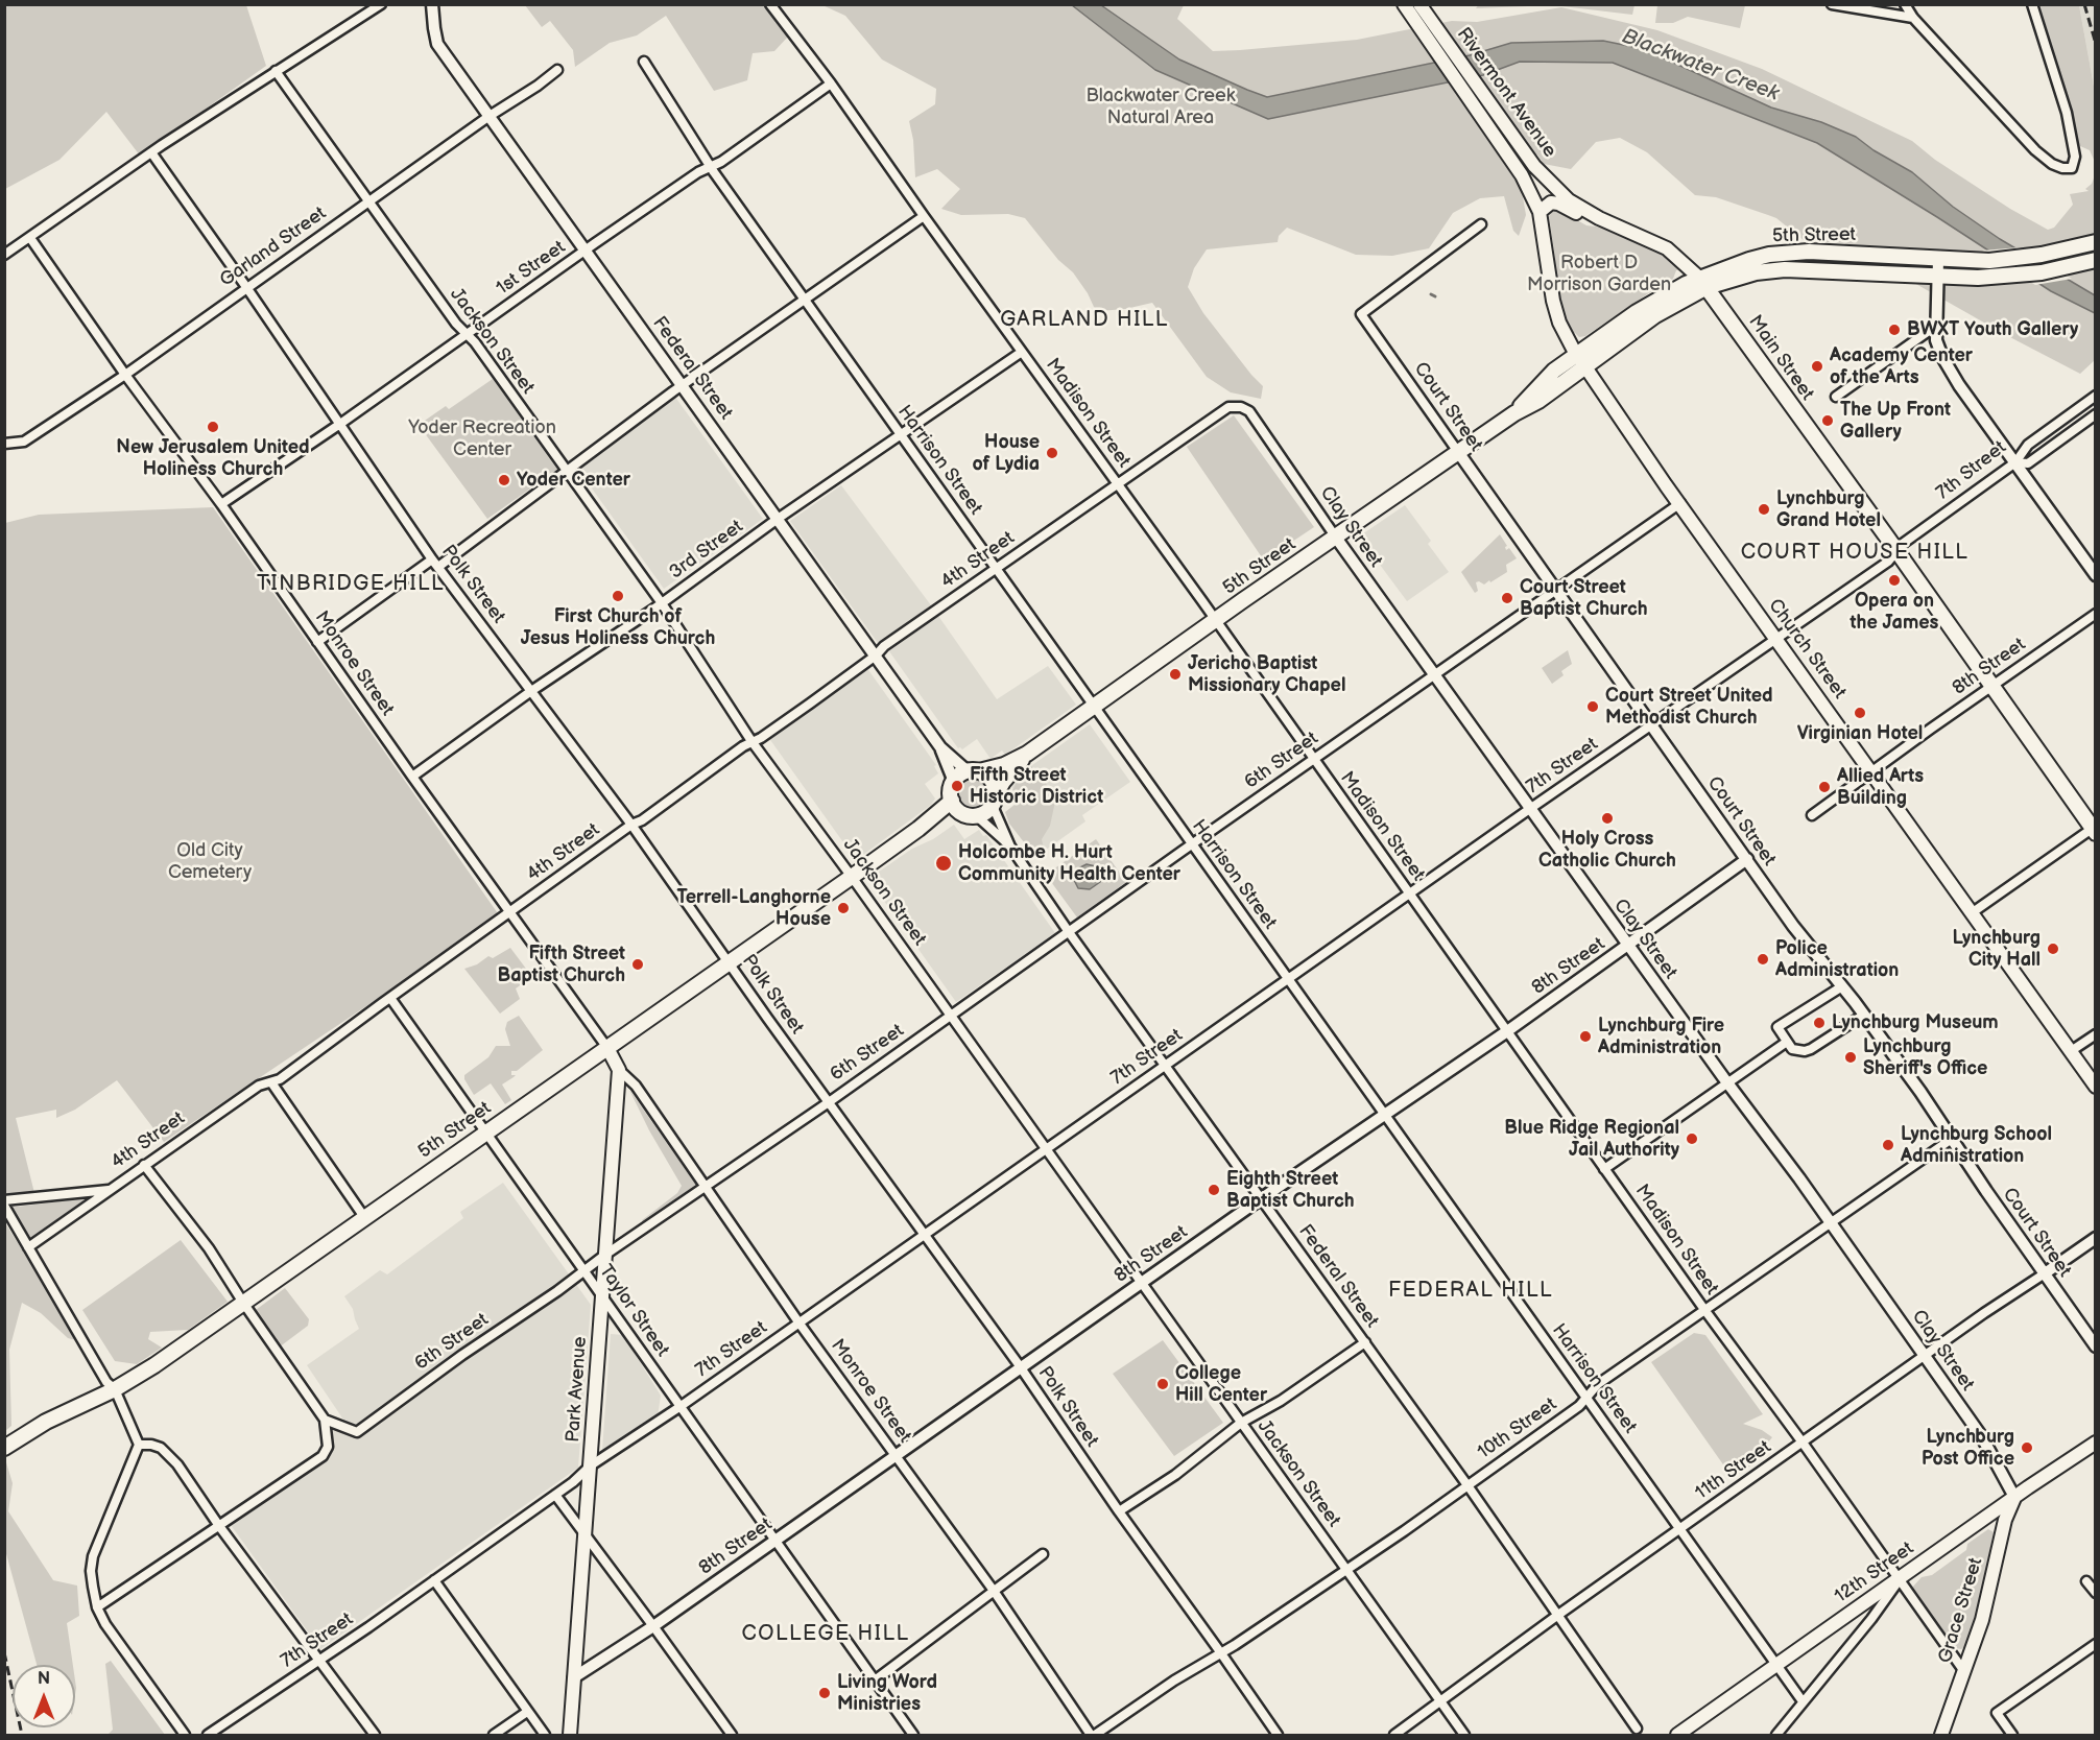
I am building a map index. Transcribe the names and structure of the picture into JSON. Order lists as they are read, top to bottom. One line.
{"streets":{"main road":["Rivermont Avenue","5th Street","Main Street","Church Street","Park Avenue","12th Street","Grace Street"],"street":["Garland Street","1st Street","Jackson Street","Federal Street","Court Street","Madison Street","Harrison Street","7th Street","Clay Street","3rd Street","4th Street","Polk Street","Monroe Street","8th Street","6th Street","Taylor Street","10th Street","11th Street"]},"crossings":[["Rivermont Avenue","Main Street"],["Rivermont Avenue","Church Street"],["5th Street","Jackson Street"],["5th Street","Main Street"],["5th Street","Federal Street"],["5th Street","Court Street"],["5th Street","Madison Street"],["5th Street","Harrison Street"],["5th Street","Clay Street"],["5th Street","Polk Street"],["5th Street","Church Street"],["5th Street","Monroe Street"],["5th Street","Taylor Street"],["Garland Street","Jackson Street"],["Garland Street","Federal Street"],["Garland Street","Polk Street"],["Garland Street","Monroe Street"],["1st Street","Jackson Street"],["1st Street","Federal Street"],["1st Street","Madison Street"],["1st Street","Harrison Street"],["1st Street","Polk Street"],["1st Street","Monroe Street"],["Jackson Street","7th Street"],["Jackson Street","3rd Street"],["Jackson Street","4th Street"],["Jackson Street","8th Street"],["Jackson Street","6th Street"],["Jackson Street","10th Street"],["Jackson Street","11th Street"],["Main Street","7th Street"],["Main Street","8th Street"],["Federal Street","7th Street"],["Federal Street","3rd Street"],["Federal Street","4th Street"],["Federal Street","8th Street"],["Federal Street","6th Street"],["Federal Street","10th Street"],["Federal Street","11th Street"],["Court Street","7th Street"],["Court Street","8th Street"],["Court Street","6th Street"],["Court Street","10th Street"],["Court Street","11th Street"],["Madison Street","7th Street"],["Madison Street","3rd Street"],["Madison Street","4th Street"],["Madison Street","8th Street"],["Madison Street","6th Street"],["Madison Street","10th Street"],["Madison Street","11th Street"],["Madison Street","12th Street"],["Madison Street","Grace Street"],["Harrison Street","7th Street"],["Harrison Street","3rd Street"],["Harrison Street","4th Street"],["Harrison Street","8th Street"],["Harrison Street","6th Street"],["Harrison Street","10th Street"],["Harrison Street","11th Street"],["Harrison Street","12th Street"],["7th Street","Clay Street"],["7th Street","Polk Street"],["7th Street","Church Street"],["7th Street","Monroe Street"],["7th Street","Taylor Street"],["7th Street","Park Avenue"],["Clay Street","4th Street"],["Clay Street","8th Street"],["Clay Street","6th Street"],["Clay Street","10th Street"],["Clay Street","11th Street"],["Clay Street","12th Street"],["Clay Street","Grace Street"],["3rd Street","Polk Street"],["3rd Street","Monroe Street"],["4th Street","Polk Street"],["4th Street","Monroe Street"],["4th Street","Taylor Street"],["Polk Street","8th Street"],["Polk Street","6th Street"],["Polk Street","10th Street"],["Church Street","8th Street"],["Church Street","6th Street"],["Monroe Street","8th Street"],["Monroe Street","6th Street"],["Monroe Street","Park Avenue"],["Monroe Street","10th Street"],["8th Street","Taylor Street"],["8th Street","Park Avenue"],["6th Street","Taylor Street"],["6th Street","Park Avenue"],["Taylor Street","Park Avenue"],["12th Street","Grace Street"]],"districts":["GARLAND HILL","COURT HOUSE HILL","TINBRIDGE HILL","FEDERAL HILL","COLLEGE HILL"],"water":["Blackwater Creek"],"parks":["Blackwater Creek Natural Area","Robert D Morrison Garden","Yoder Recreation Center","Old City Cemetery"],"places":["BWXT Youth Gallery","Academy Center of the Arts","The Up Front Gallery","New Jerusalem United Holiness Church","House of Lydia","Yoder Center","Lynchburg Grand Hotel","Opera on the James","First Church of Jesus Holiness Church","Court Street Baptist Church","Jericho Baptist Missionary Chapel","Court Street United Methodist Church","Virginian Hotel","Fifth Street Historic District","Allied Arts Building","Holy Cross Catholic Church","Holcombe H. Hurt Community Health Center","Terrell-Langhorne House","Lynchburg City Hall","Police Administration","Fifth Street Baptist Church","Lynchburg Museum","Lynchburg Fire Administration","Lynchburg Sheriff's Office","Blue Ridge Regional Jail Authority","Lynchburg School Administration","Eighth Street Baptist Church","College Hill Center","Lynchburg Post Office","Living Word Ministries"],"north":"top"}
